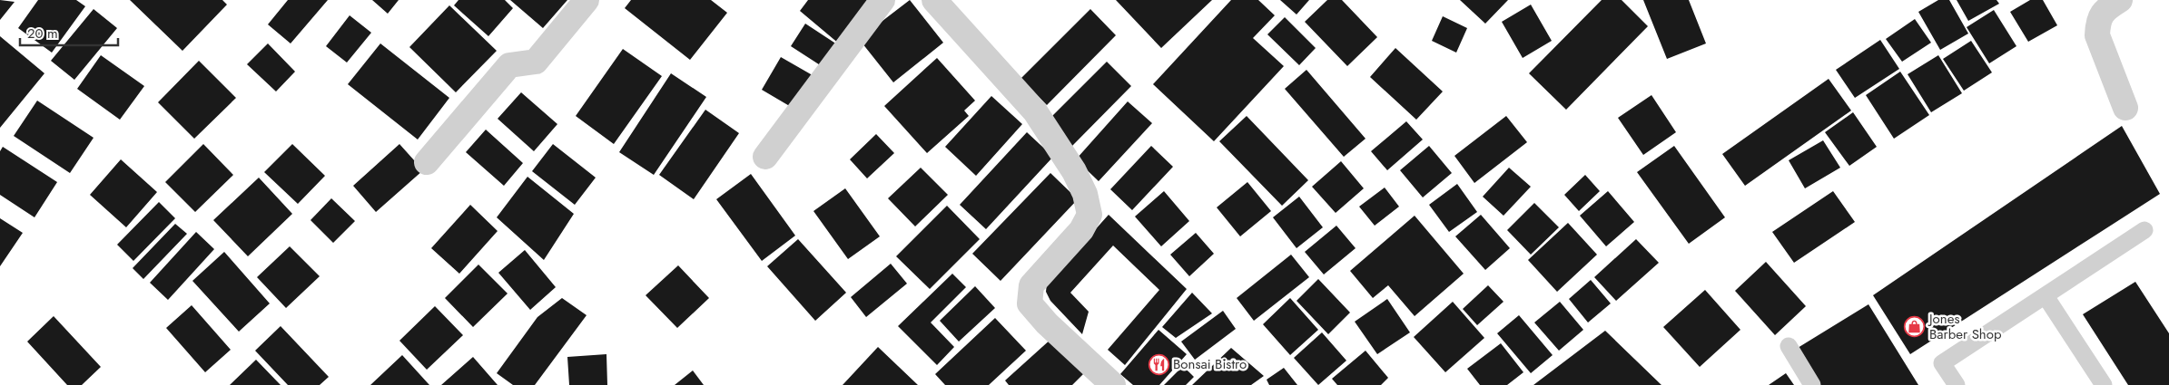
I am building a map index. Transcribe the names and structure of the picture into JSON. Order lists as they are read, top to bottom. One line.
{"places":{"shop":["Jones Barber Shop"],"restaurant":["Bonsai Bistro"]},"scale_bar":"20 m"}
